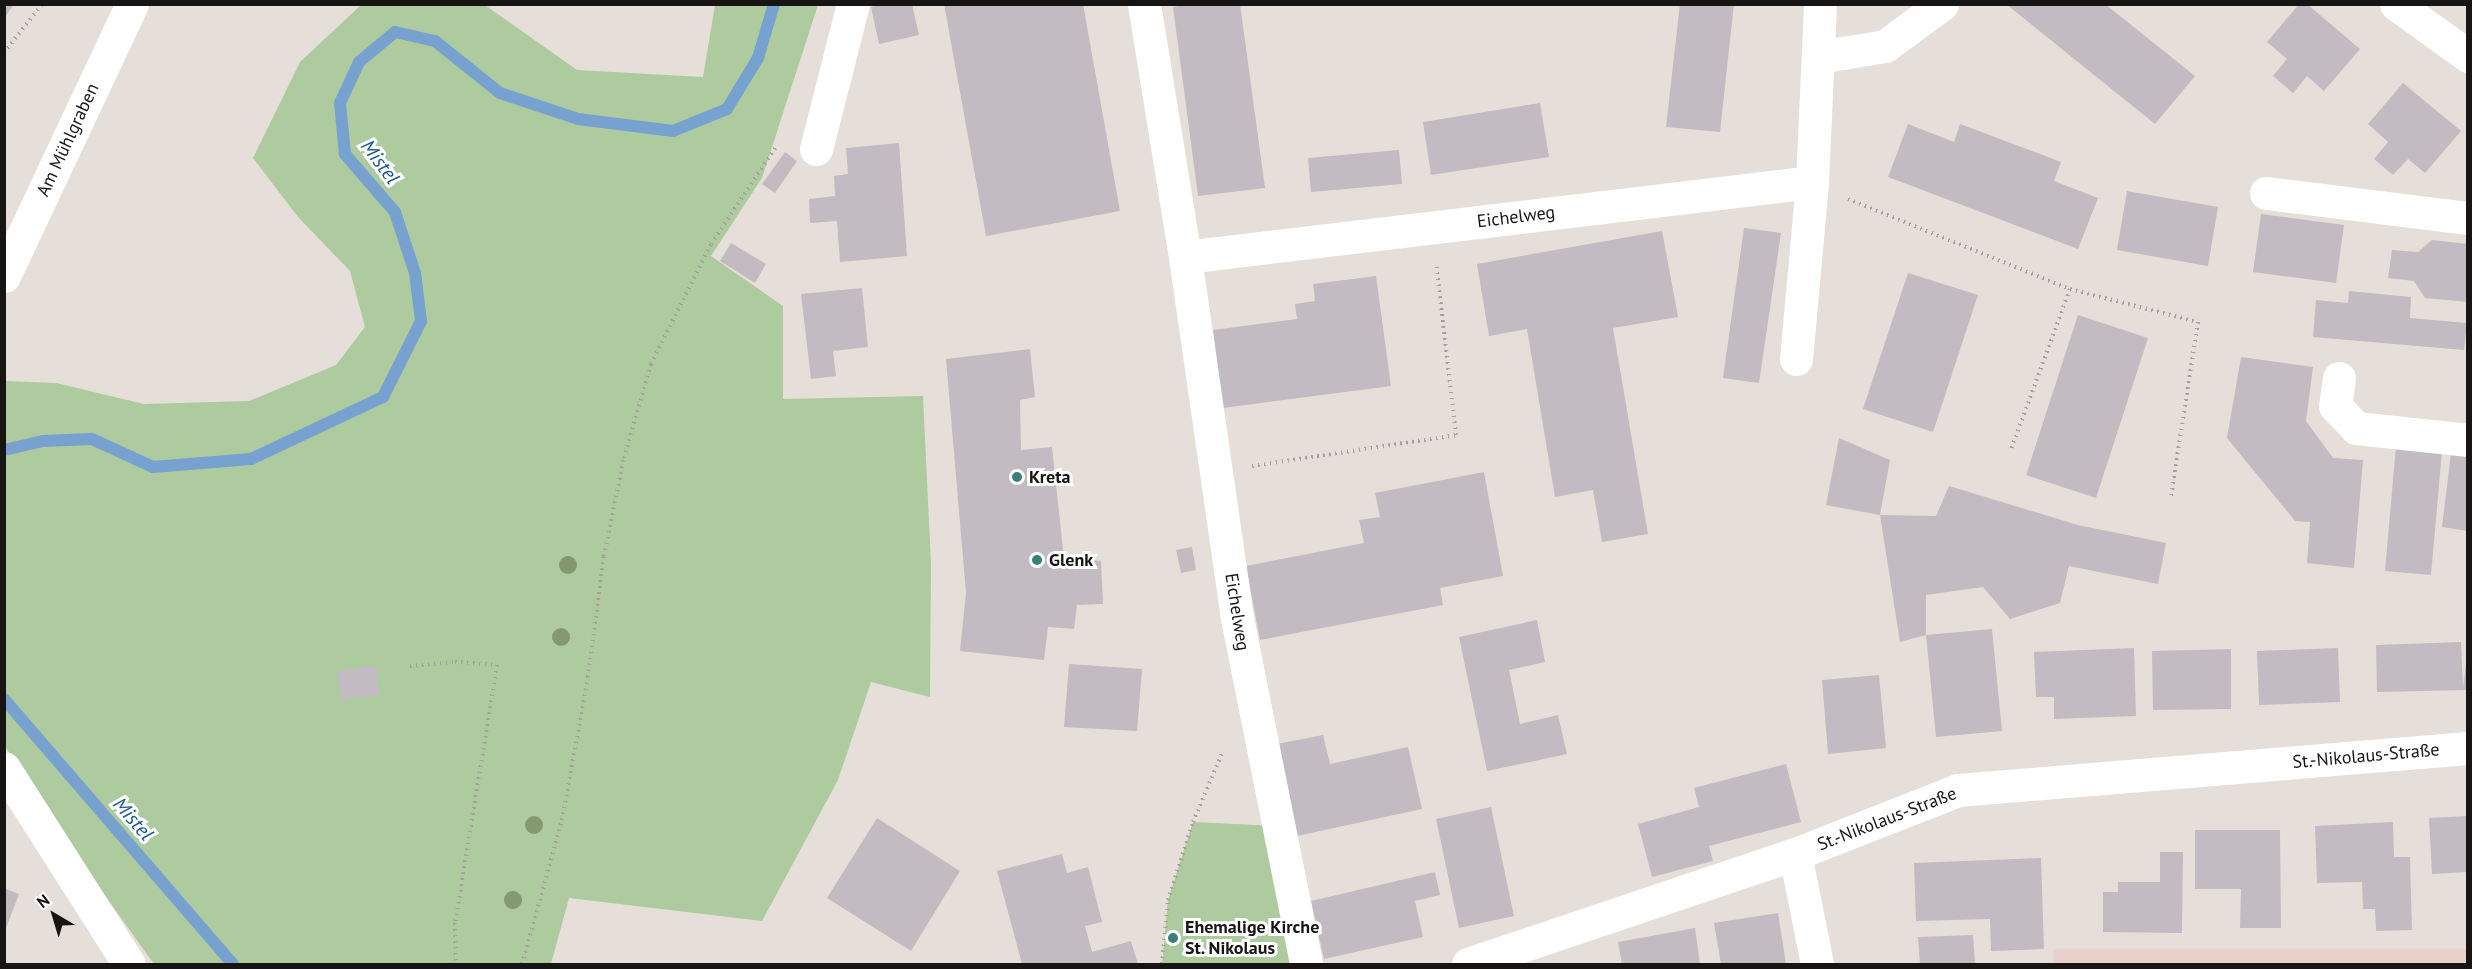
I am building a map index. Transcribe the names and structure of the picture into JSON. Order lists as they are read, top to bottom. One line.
{"streets":{"street":["Am Mühlgraben","Eichelweg","St.-Nikolaus-Straße"]},"water":["Mistel"],"places":["Kreta","Glenk","Ehemalige Kirche St. Nikolaus"],"north":"top left"}
